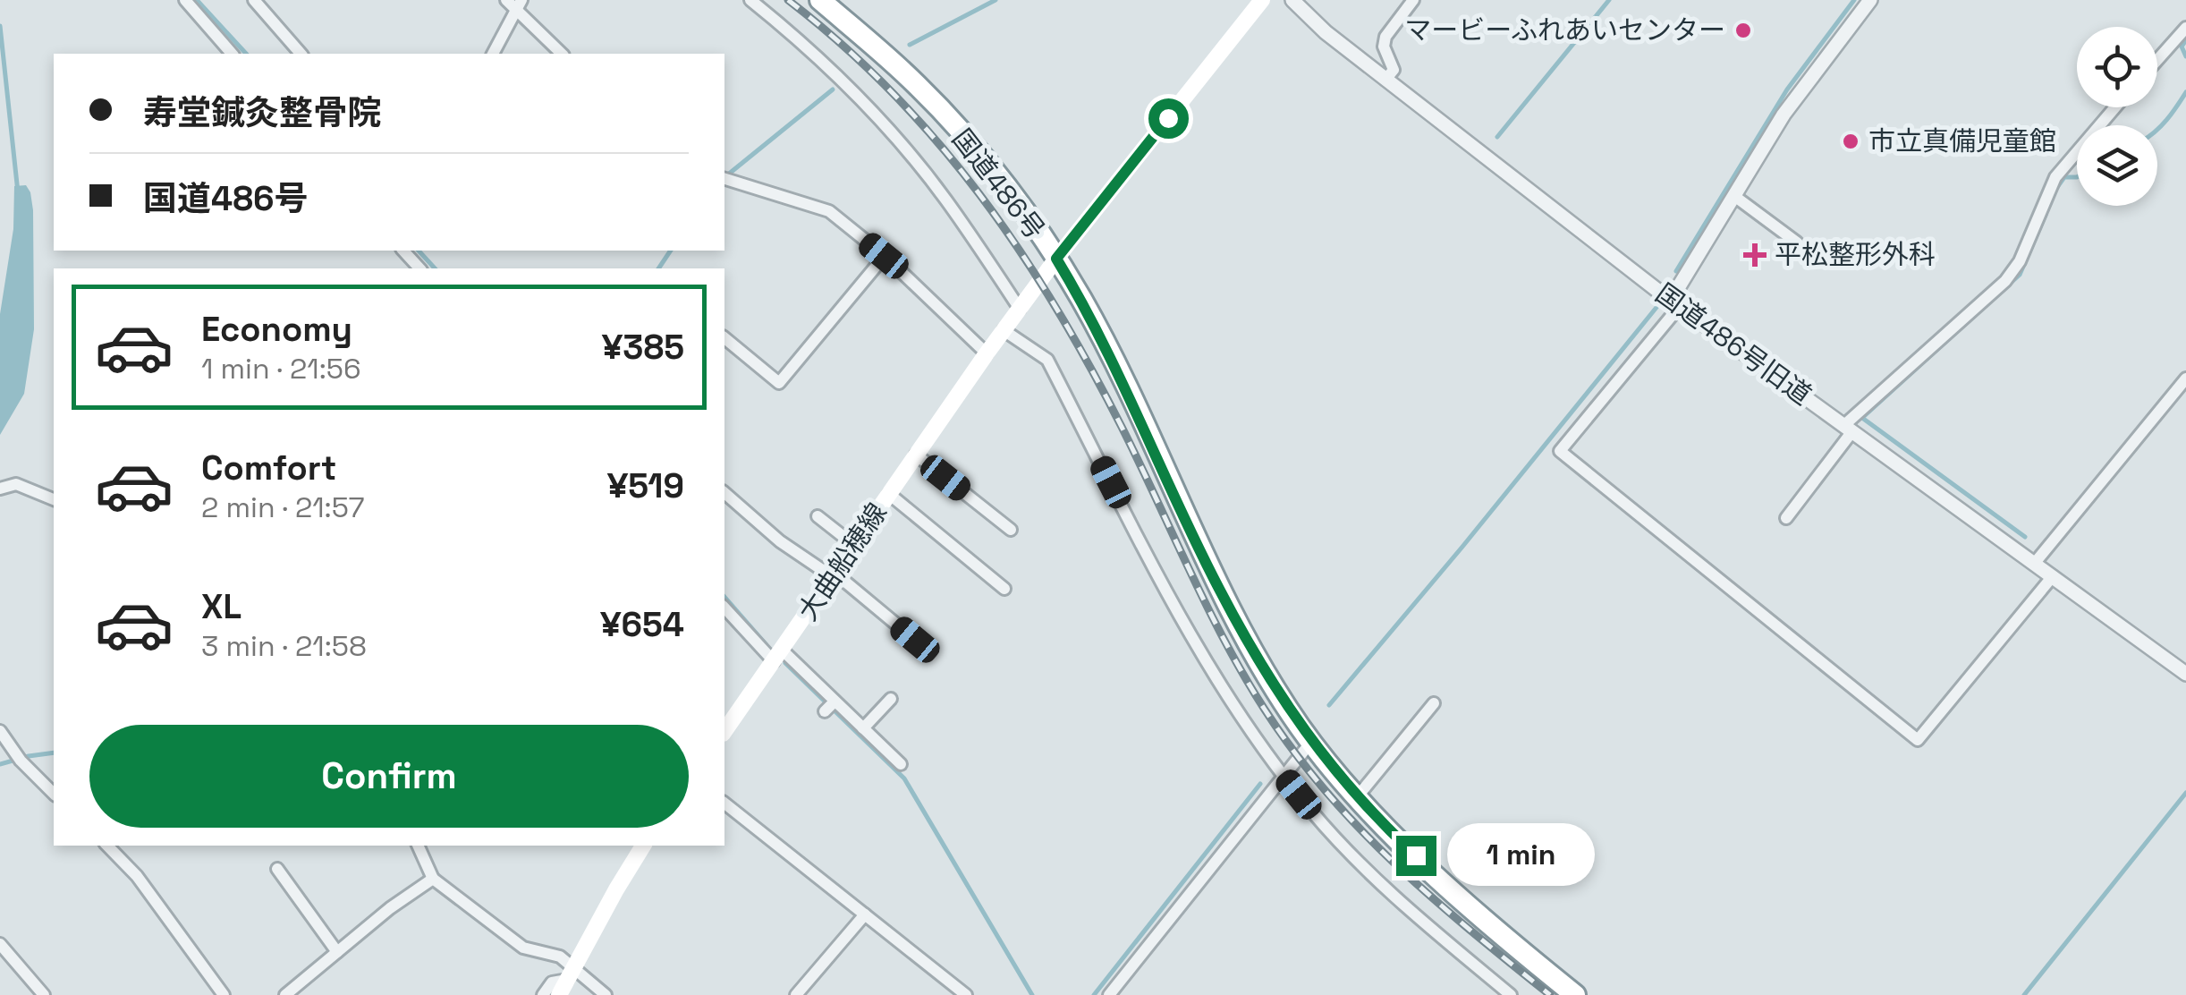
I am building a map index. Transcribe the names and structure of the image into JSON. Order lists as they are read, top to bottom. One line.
{"streets":{"highway":["国道486号"],"main road":["大曲船穂線"],"street":["国道486号旧道"]},"crossings":[["国道486号","大曲船穂線"]],"places":{"other":["マービーふれあいセンター","市立真備児童館"],"health":["平松整形外科"]},"page":{"banner":["寿堂鍼灸整骨院","国道486号"],"list":[{"name":"Economy","note":"1 min · 21:56","value":"¥385"},{"name":"Comfort","note":"2 min · 21:57","value":"¥519"},{"name":"XL","note":"3 min · 21:58","value":"¥654"}],"buttons":"Confirm","bubble":"1 min"}}
